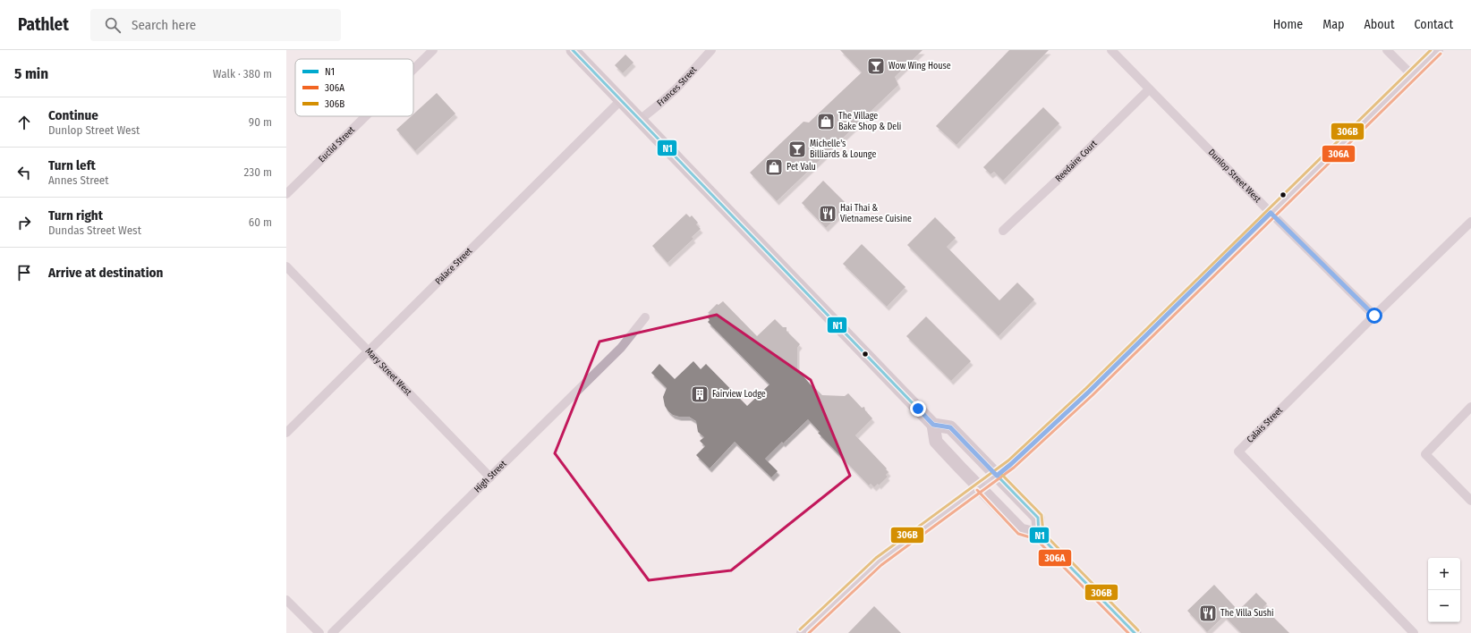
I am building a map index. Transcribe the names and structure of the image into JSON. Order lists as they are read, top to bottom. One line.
{"streets":{"street":["Frances Street","Euclid Street","Reedaire Court","Dunlop Street West","Palace Street","Mary Street West","Calais Street","High Street"]},"crossings":[["Reedaire Court","Dunlop Street West"],["Dunlop Street West","Calais Street"],["Palace Street","Mary Street West"],["Mary Street West","High Street"]],"places":{"bar":["Wow Wing House","Michelle's Billiards & Lounge"],"shop":["The Village Bake Shop & Deli","Pet Valu"],"restaurant":["Hai Thai & Vietnamese Cuisine","The Villa Sushi"],"building":["Fairview Lodge"]},"lines":["transit line N1","transit line 306B","transit line 306A"],"legend":["N1","306A","306B"],"page":{"header":"Pathlet","search":"Search here","nav":["Home","Map","About","Contact"],"heading":["5 min","Walk · 380 m"],"list":[["Continue","Dunlop Street West","90 m"],["Turn left","Annes Street","230 m"],["Turn right","Dundas Street West","60 m"],"Arrive at destination"],"map_buttons":["+","−"]}}
